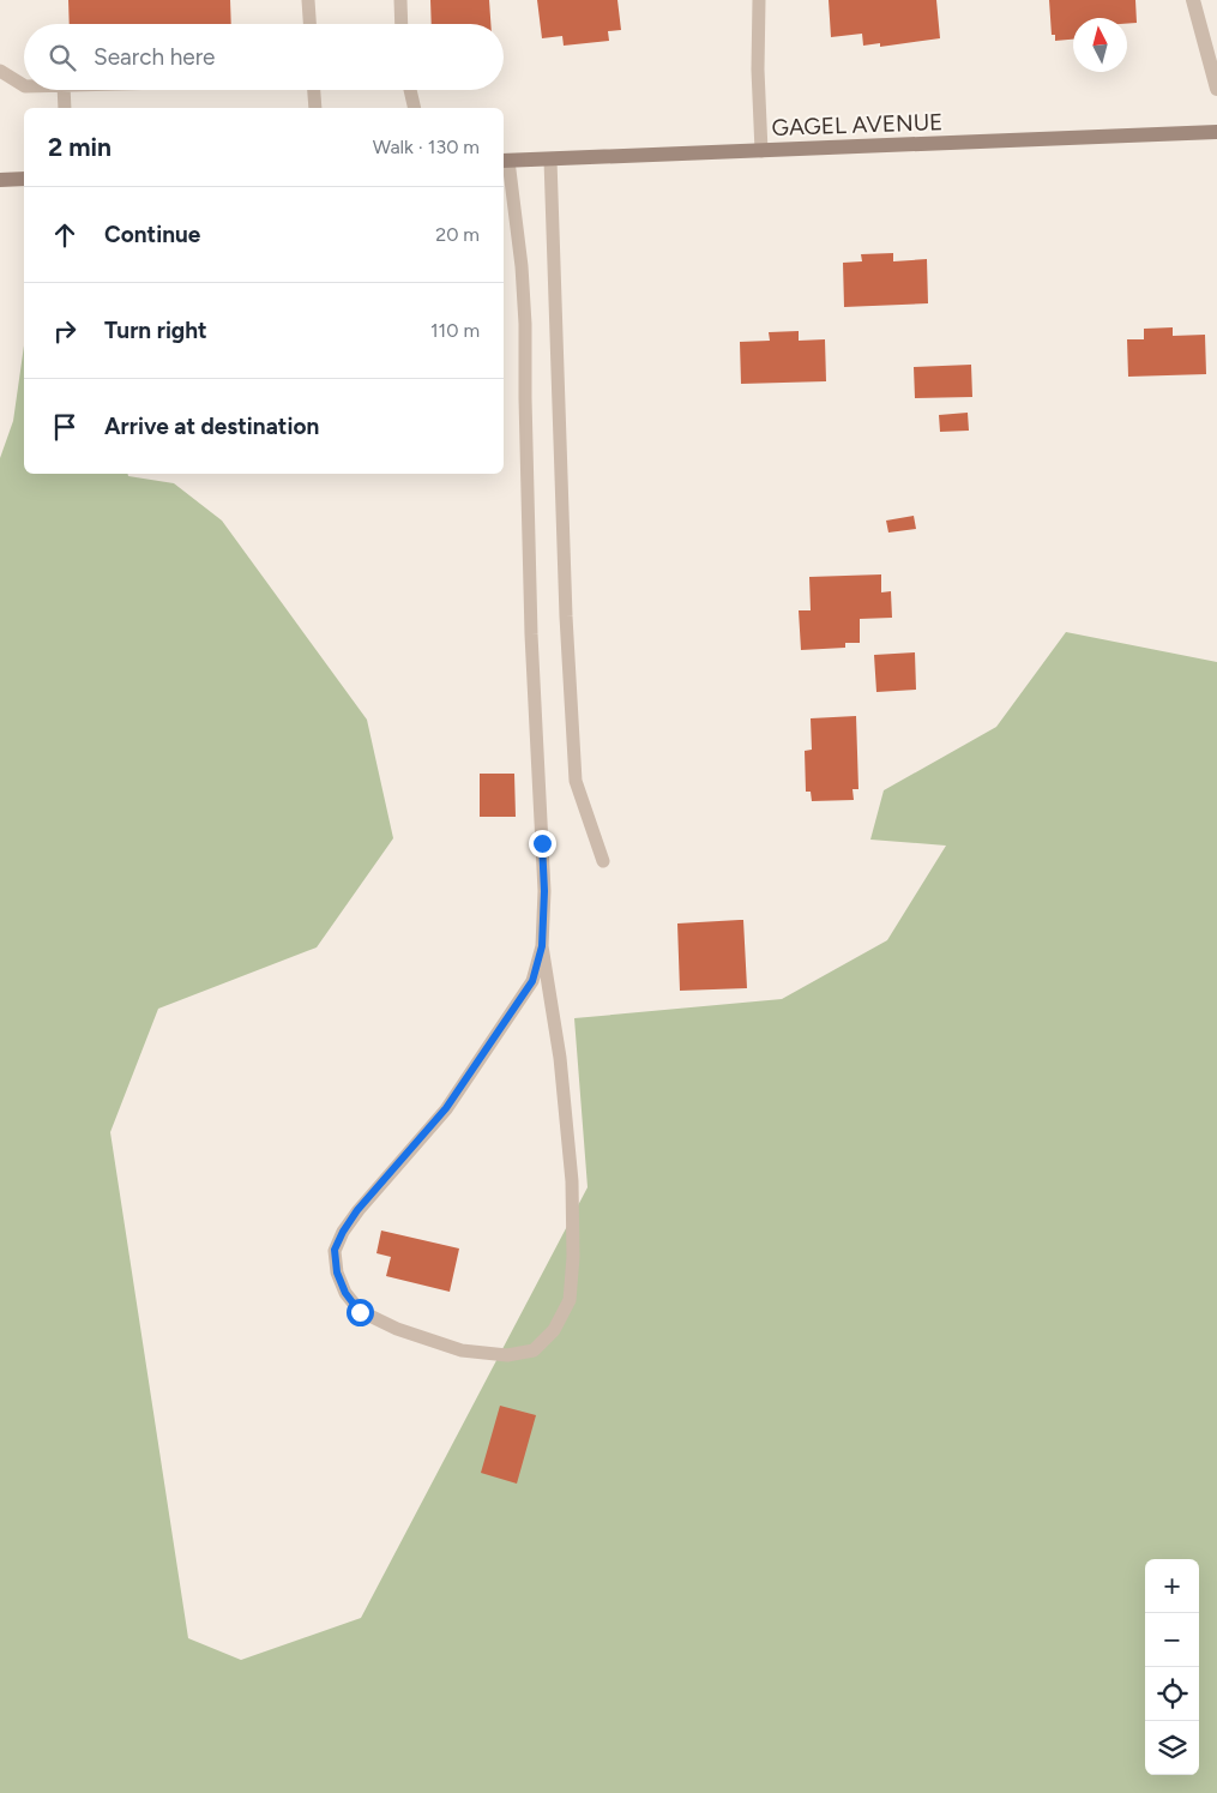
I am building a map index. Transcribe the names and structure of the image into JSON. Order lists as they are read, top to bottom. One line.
{"streets":{"street":["GAGEL AVENUE"]},"north":"top","page":{"search":"Search here","heading":["2 min","Walk · 130 m"],"list":[["Continue","20 m"],["Turn right","110 m"],"Arrive at destination"],"map_buttons":["+","−"]}}
